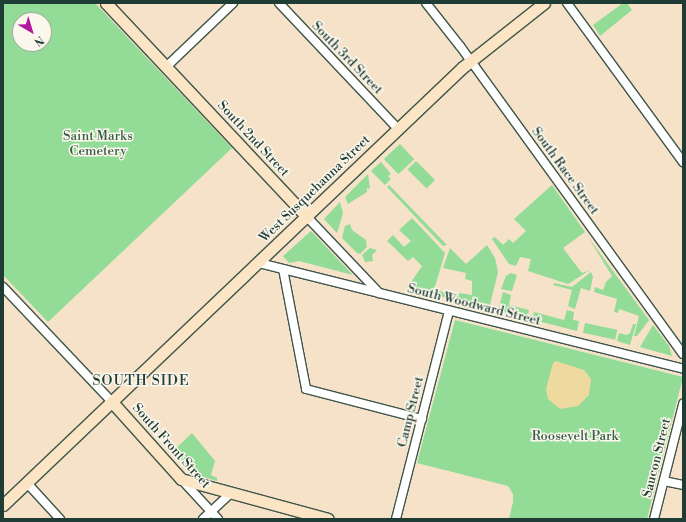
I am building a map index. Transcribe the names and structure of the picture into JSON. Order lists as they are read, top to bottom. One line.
{"streets":{"main road":["South 2nd Street","West Susquehanna Street","South Front Street"],"street":["South 3rd Street","South Race Street","South Woodward Street","Camp Street","Saucon Street"]},"crossings":[["South 3rd Street","West Susquehanna Street"],["South 2nd Street","West Susquehanna Street"],["South 2nd Street","South Woodward Street"],["South Race Street","West Susquehanna Street"],["West Susquehanna Street","South Woodward Street"],["West Susquehanna Street","South Front Street"],["South Woodward Street","Camp Street"]],"districts":["SOUTH SIDE"],"parks":["Saint Marks Cemetery","Roosevelt Park"],"north":"bottom right"}
